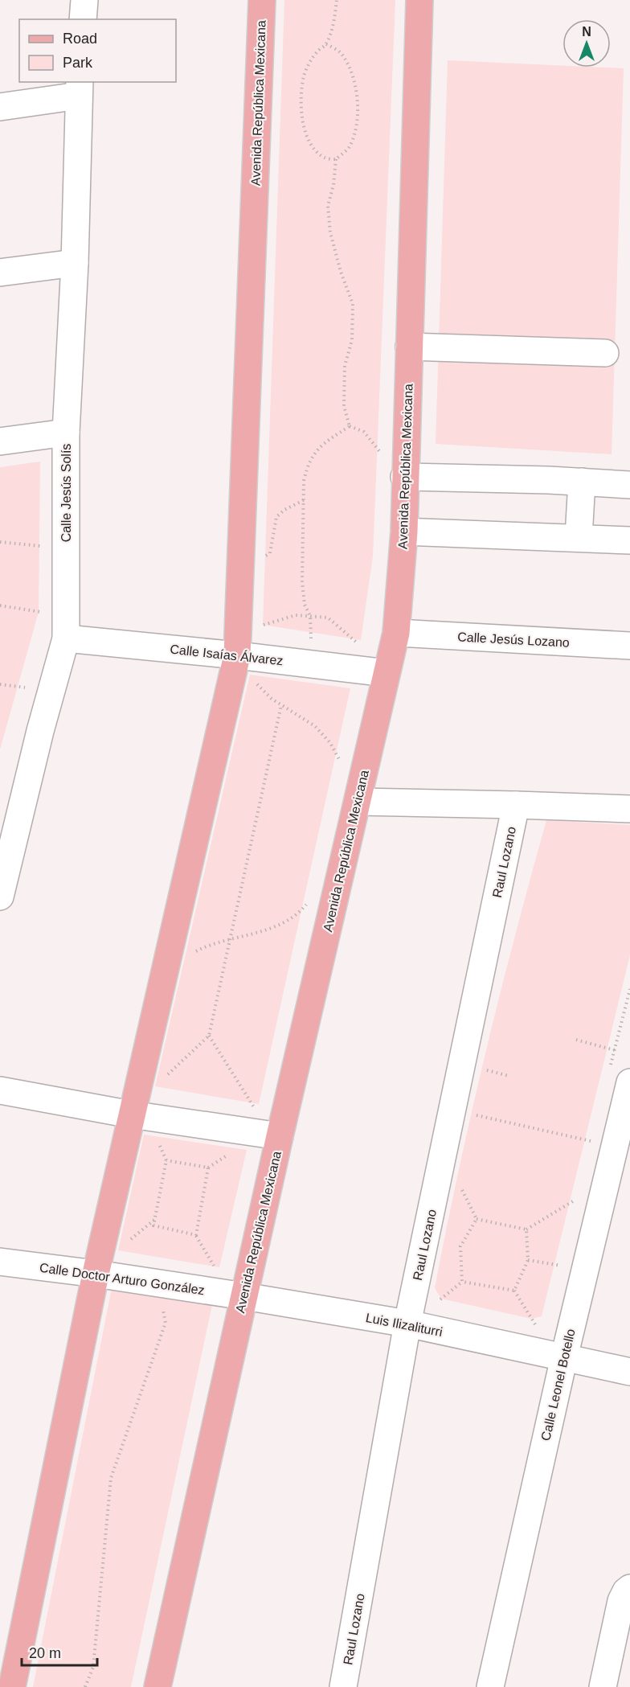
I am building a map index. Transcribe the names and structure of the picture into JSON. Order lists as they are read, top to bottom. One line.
{"streets":{"main road":["Avenida República Mexicana"],"street":["Calle Jesús Solís","Calle Jesús Lozano","Calle Isaías Álvarez","Raul Lozano","Calle Doctor Arturo González","Luis Ilizaliturri","Calle Leonel Botello"]},"crossings":[["Avenida República Mexicana","Calle Jesús Lozano"],["Avenida República Mexicana","Calle Isaías Álvarez"],["Avenida República Mexicana","Calle Doctor Arturo González"],["Avenida República Mexicana","Luis Ilizaliturri"],["Calle Jesús Solís","Calle Isaías Álvarez"],["Raul Lozano","Luis Ilizaliturri"],["Calle Doctor Arturo González","Luis Ilizaliturri"],["Luis Ilizaliturri","Calle Leonel Botello"]],"legend":["Road","Park"],"scale_bar":"20 m","north":"top"}
